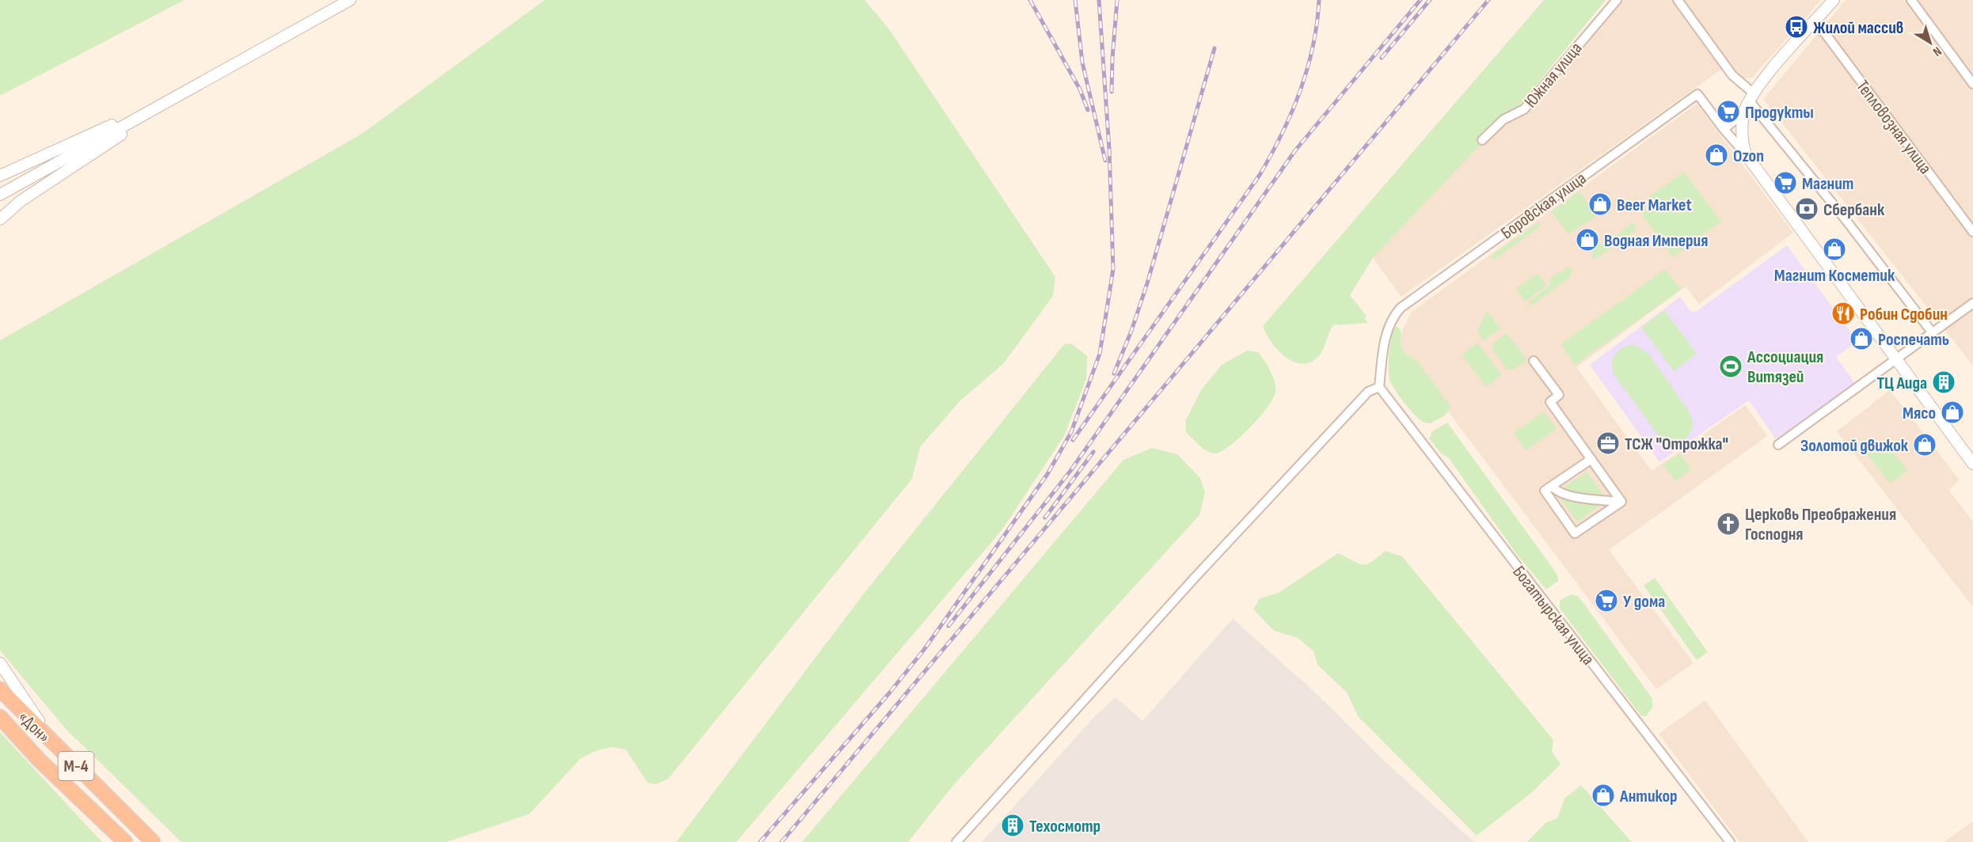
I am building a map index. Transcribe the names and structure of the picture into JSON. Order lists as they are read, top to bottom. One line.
{"streets":{"highway":["«Дон»","М-4"],"street":["Южная улица","Тепловозная улица","Боровская улица","Богатырская улица"]},"crossings":[["Боровская улица","Богатырская улица"]],"places":{"bus stop":["Жилой массив"],"supermarket":["Продукты","Магнит","У дома"],"shop":["Ozon","Beer Market","Водная Империя","Магнит Косметик","Роспечать","Мясо","Золотой движок","Антикор"],"bank":["Сбербанк"],"restaurant":["Робин Сдобин"],"sports":["Ассоциация Витязей"],"building":["ТЦ Аида","Техосмотр"],"office":["ТСЖ \"Отрожка\""],"church":["Церковь Преображения Господня"]},"north":"bottom right"}
